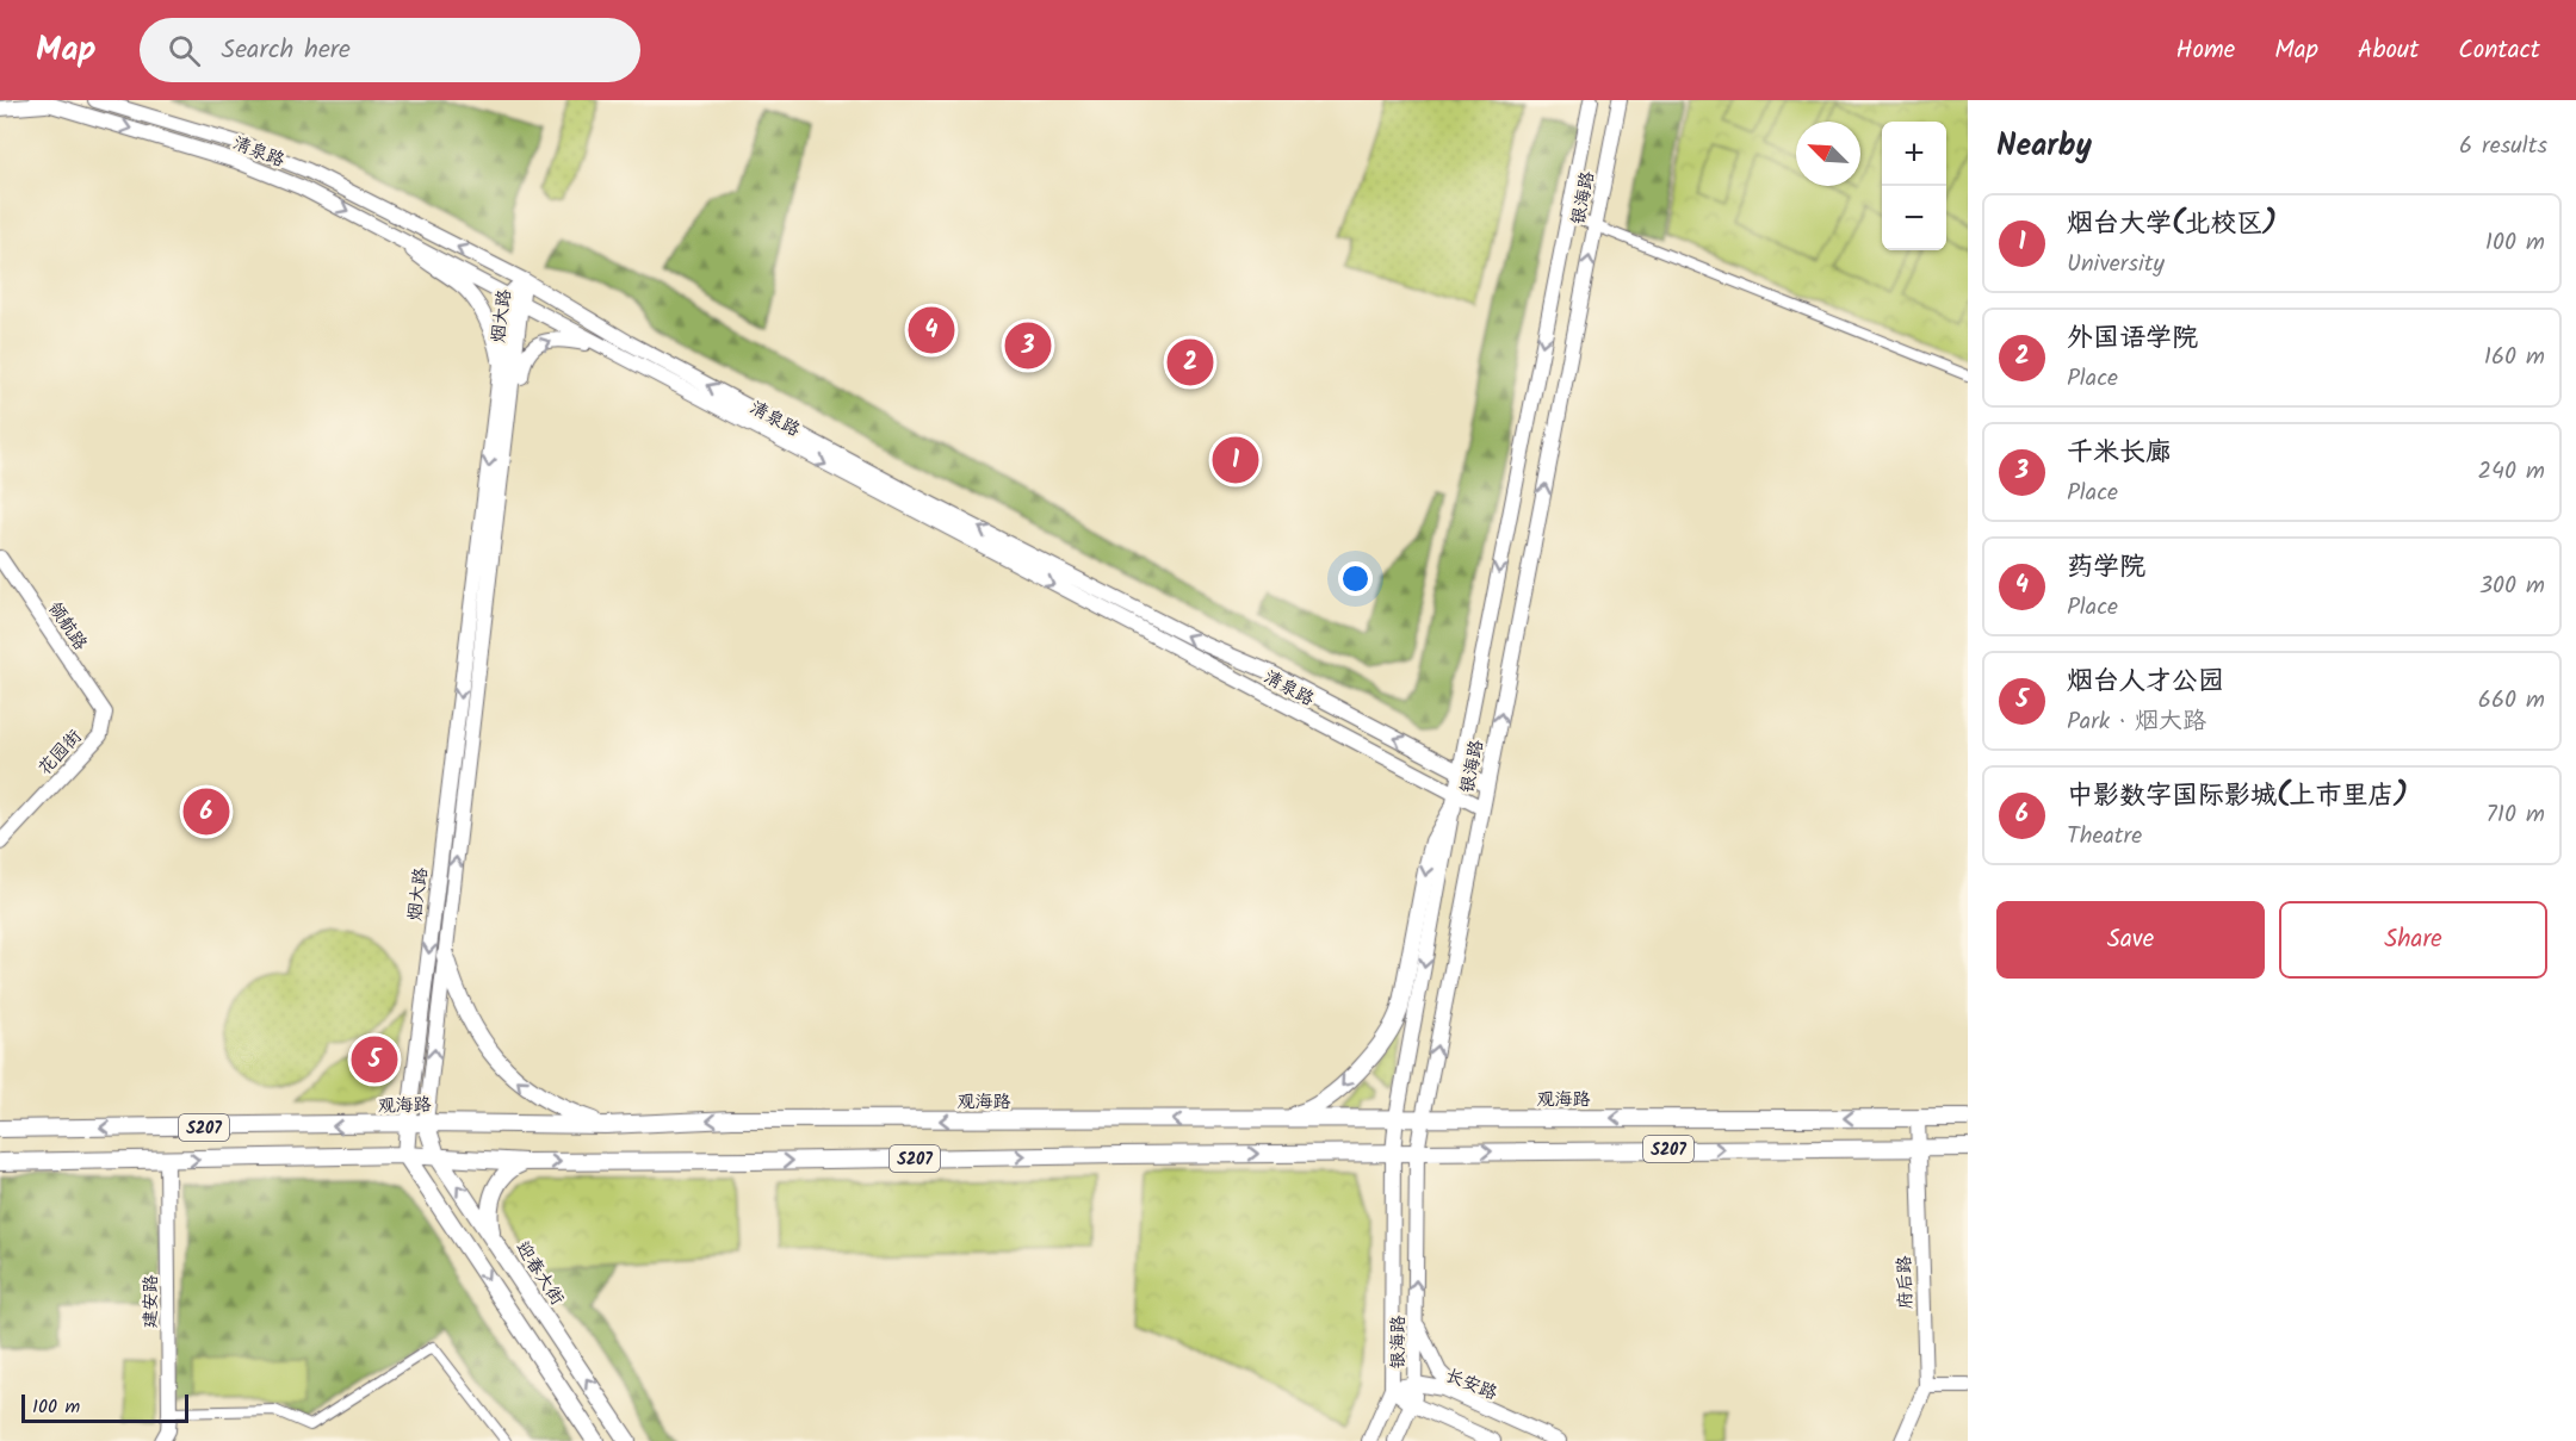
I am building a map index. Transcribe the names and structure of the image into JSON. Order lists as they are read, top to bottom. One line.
{"streets":{"main road":["清泉路","银海路","烟大路","领航路","花园街","观海路","S207","迎春大街","府后路","建安路","长安路"]},"crossings":[["清泉路","银海路"],["清泉路","烟大路"],["银海路","观海路"],["银海路","S207"],["银海路","长安路"],["烟大路","观海路"],["烟大路","迎春大街"],["领航路","花园街"],["观海路","迎春大街"],["观海路","府后路"],["S207","迎春大街"],["S207","府后路"],["S207","建安路"]],"scale_bar":"100 m","north":"top left","page":{"header":"Map","search":"Search here","nav":["Home","Map","About","Contact"],"heading":["Nearby","6 results"],"map_buttons":["+","−"],"list":[{"mark":"1","name":"烟台大学(北校区)","note":"University","value":"100 m"},{"mark":"2","name":"外国语学院","note":"Place","value":"160 m"},{"mark":"3","name":"千米长廊","note":"Place","value":"240 m"},{"mark":"4","name":"药学院","note":"Place","value":"300 m"},{"mark":"5","name":"烟台人才公园","note":"Park · 烟大路","value":"660 m"},{"mark":"6","name":"中影数字国际影城(上市里店)","note":"Theatre","value":"710 m"}],"pins":["4","3","2","1","6","5"],"buttons":["Save","Share"],"scale":"100 m"}}
